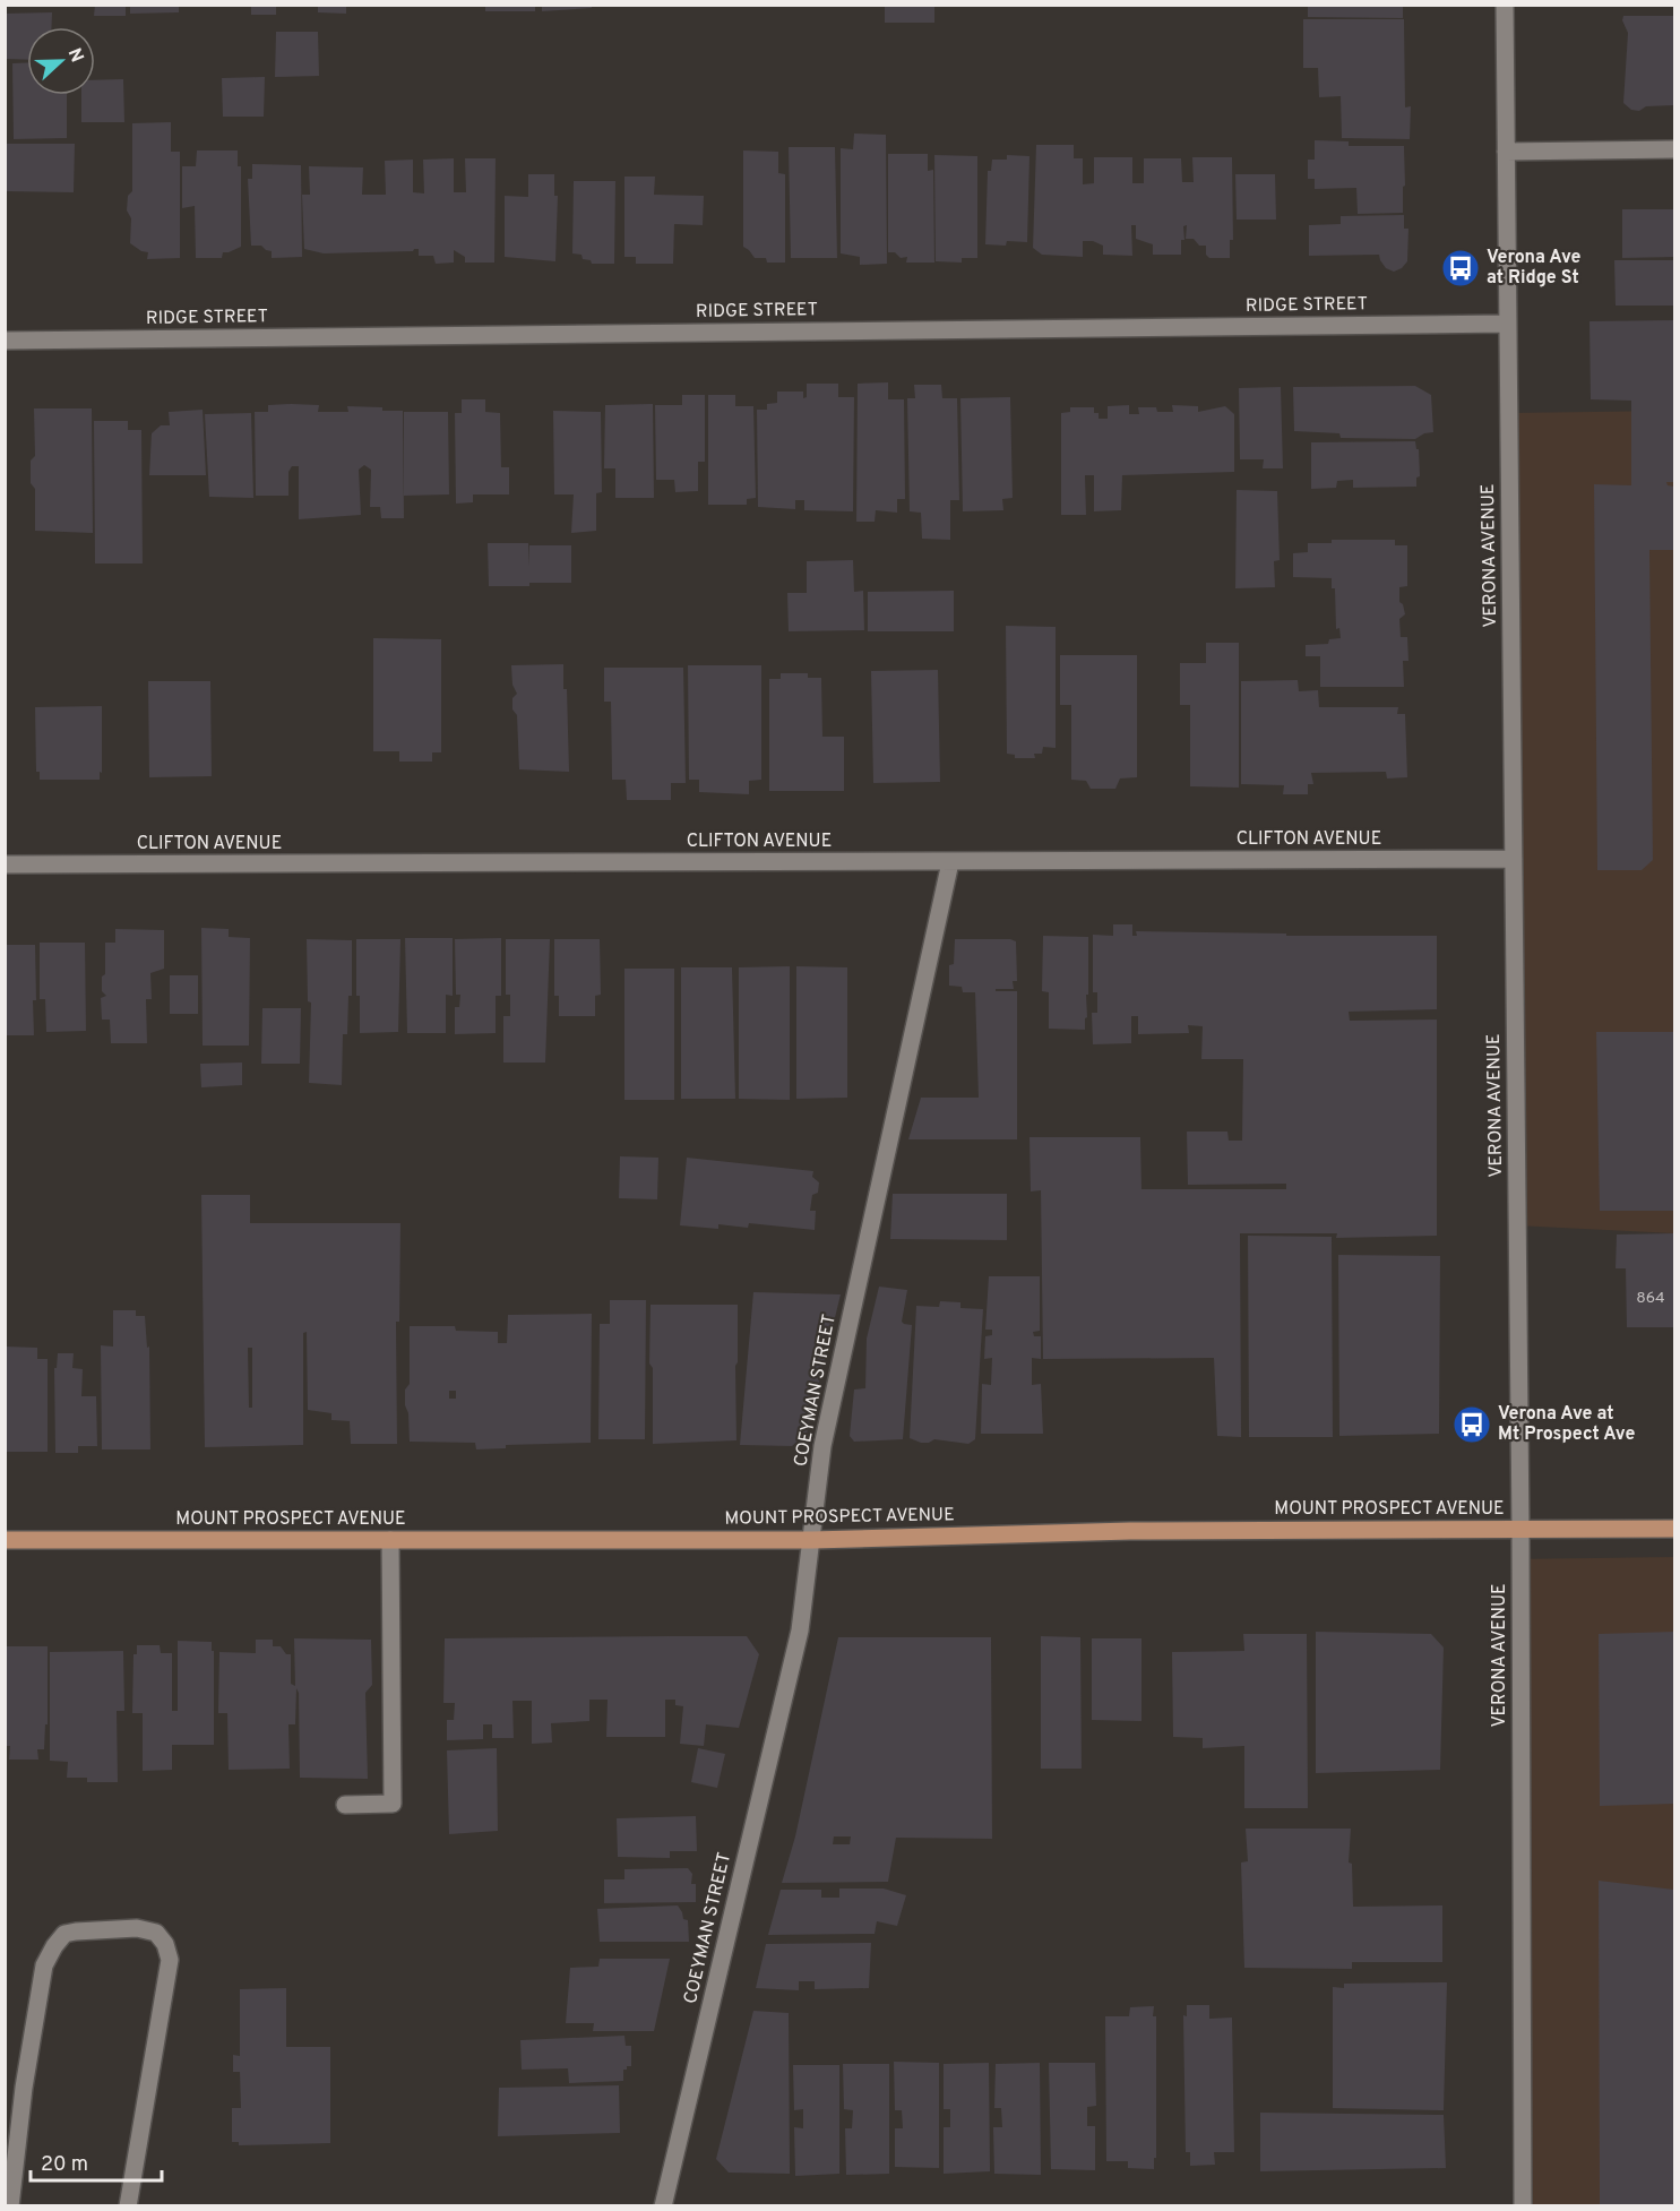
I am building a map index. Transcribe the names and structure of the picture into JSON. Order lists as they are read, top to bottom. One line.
{"streets":{"main road":["MOUNT PROSPECT AVENUE"],"street":["RIDGE STREET","VERONA AVENUE","CLIFTON AVENUE","COEYMAN STREET"]},"crossings":[["RIDGE STREET","VERONA AVENUE"],["VERONA AVENUE","CLIFTON AVENUE"],["VERONA AVENUE","MOUNT PROSPECT AVENUE"],["CLIFTON AVENUE","COEYMAN STREET"],["COEYMAN STREET","MOUNT PROSPECT AVENUE"]],"places":{"bus stop":["Verona Ave at Ridge St","Verona Ave at Mt Prospect Ave"]},"house_numbers":["864"],"scale_bar":"20 m","north":"right"}
